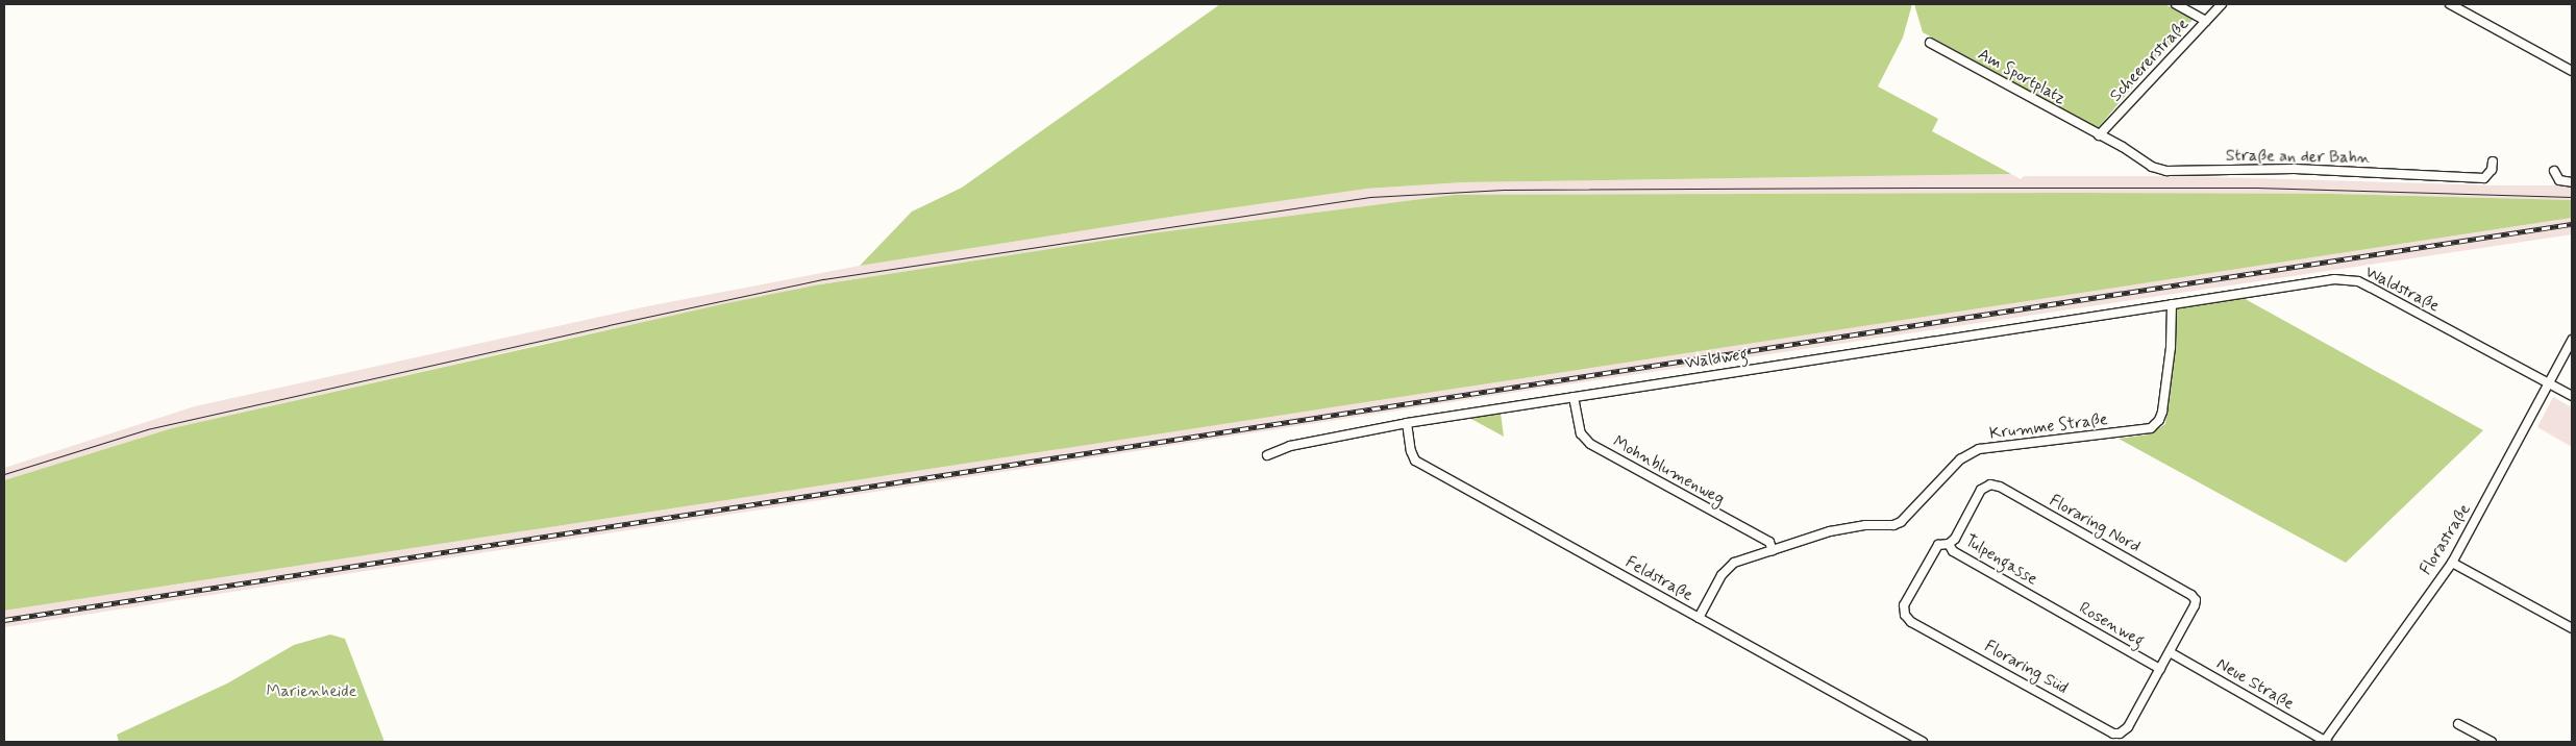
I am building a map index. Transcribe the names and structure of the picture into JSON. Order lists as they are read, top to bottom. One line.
{"streets":{"street":["Scheererstraße","Am Sportplatz","Straße an der Bahn","Waldstraße","Waldweg","Krumme Straße","Mohnblumenweg","Floraring Nord","Florastraße","Tulpengasse","Feldstraße","Rosenweg","Floraring Süd","Neue Straße"]},"crossings":[["Scheererstraße","Am Sportplatz"],["Scheererstraße","Straße an der Bahn"],["Am Sportplatz","Straße an der Bahn"],["Waldstraße","Waldweg"],["Waldstraße","Krumme Straße"],["Waldstraße","Florastraße"],["Waldweg","Krumme Straße"],["Waldweg","Mohnblumenweg"],["Waldweg","Feldstraße"],["Krumme Straße","Mohnblumenweg"],["Krumme Straße","Feldstraße"],["Floraring Nord","Tulpengasse"],["Floraring Nord","Floraring Süd"],["Floraring Nord","Neue Straße"],["Florastraße","Neue Straße"],["Tulpengasse","Rosenweg"],["Tulpengasse","Floraring Süd"],["Rosenweg","Floraring Süd"],["Floraring Süd","Neue Straße"]],"parks":["Marienheide"]}
